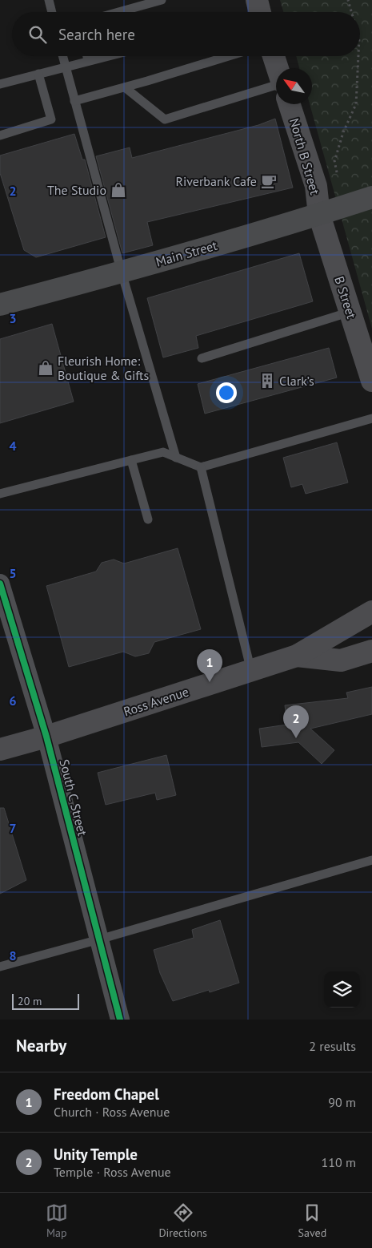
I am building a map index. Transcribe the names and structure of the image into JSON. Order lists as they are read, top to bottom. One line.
{"streets":{"main road":["North B Street","Main Street","B Street","Ross Avenue"],"street":["South C Street"]},"crossings":[["North B Street","Main Street"],["North B Street","B Street"],["Main Street","B Street"],["Ross Avenue","South C Street"]],"places":{"cafe":["Riverbank Cafe"],"shop":["The Studio","Fleurish Home: Boutique & Gifts"],"building":["Clark’s"]},"scale_bar":"20 m","north":"top left","page":{"search":"Search here","pins":["1","2"],"scale":"20 m","heading":["Nearby","2 results"],"list":[{"mark":"1","name":"Freedom Chapel","note":"Church · Ross Avenue","value":"90 m"},{"mark":"2","name":"Unity Temple","note":"Temple · Ross Avenue","value":"110 m"}],"nav":["Map","Directions","Saved"]},"grid":{"rows":["2","3","4","5","6","7","8"]}}
